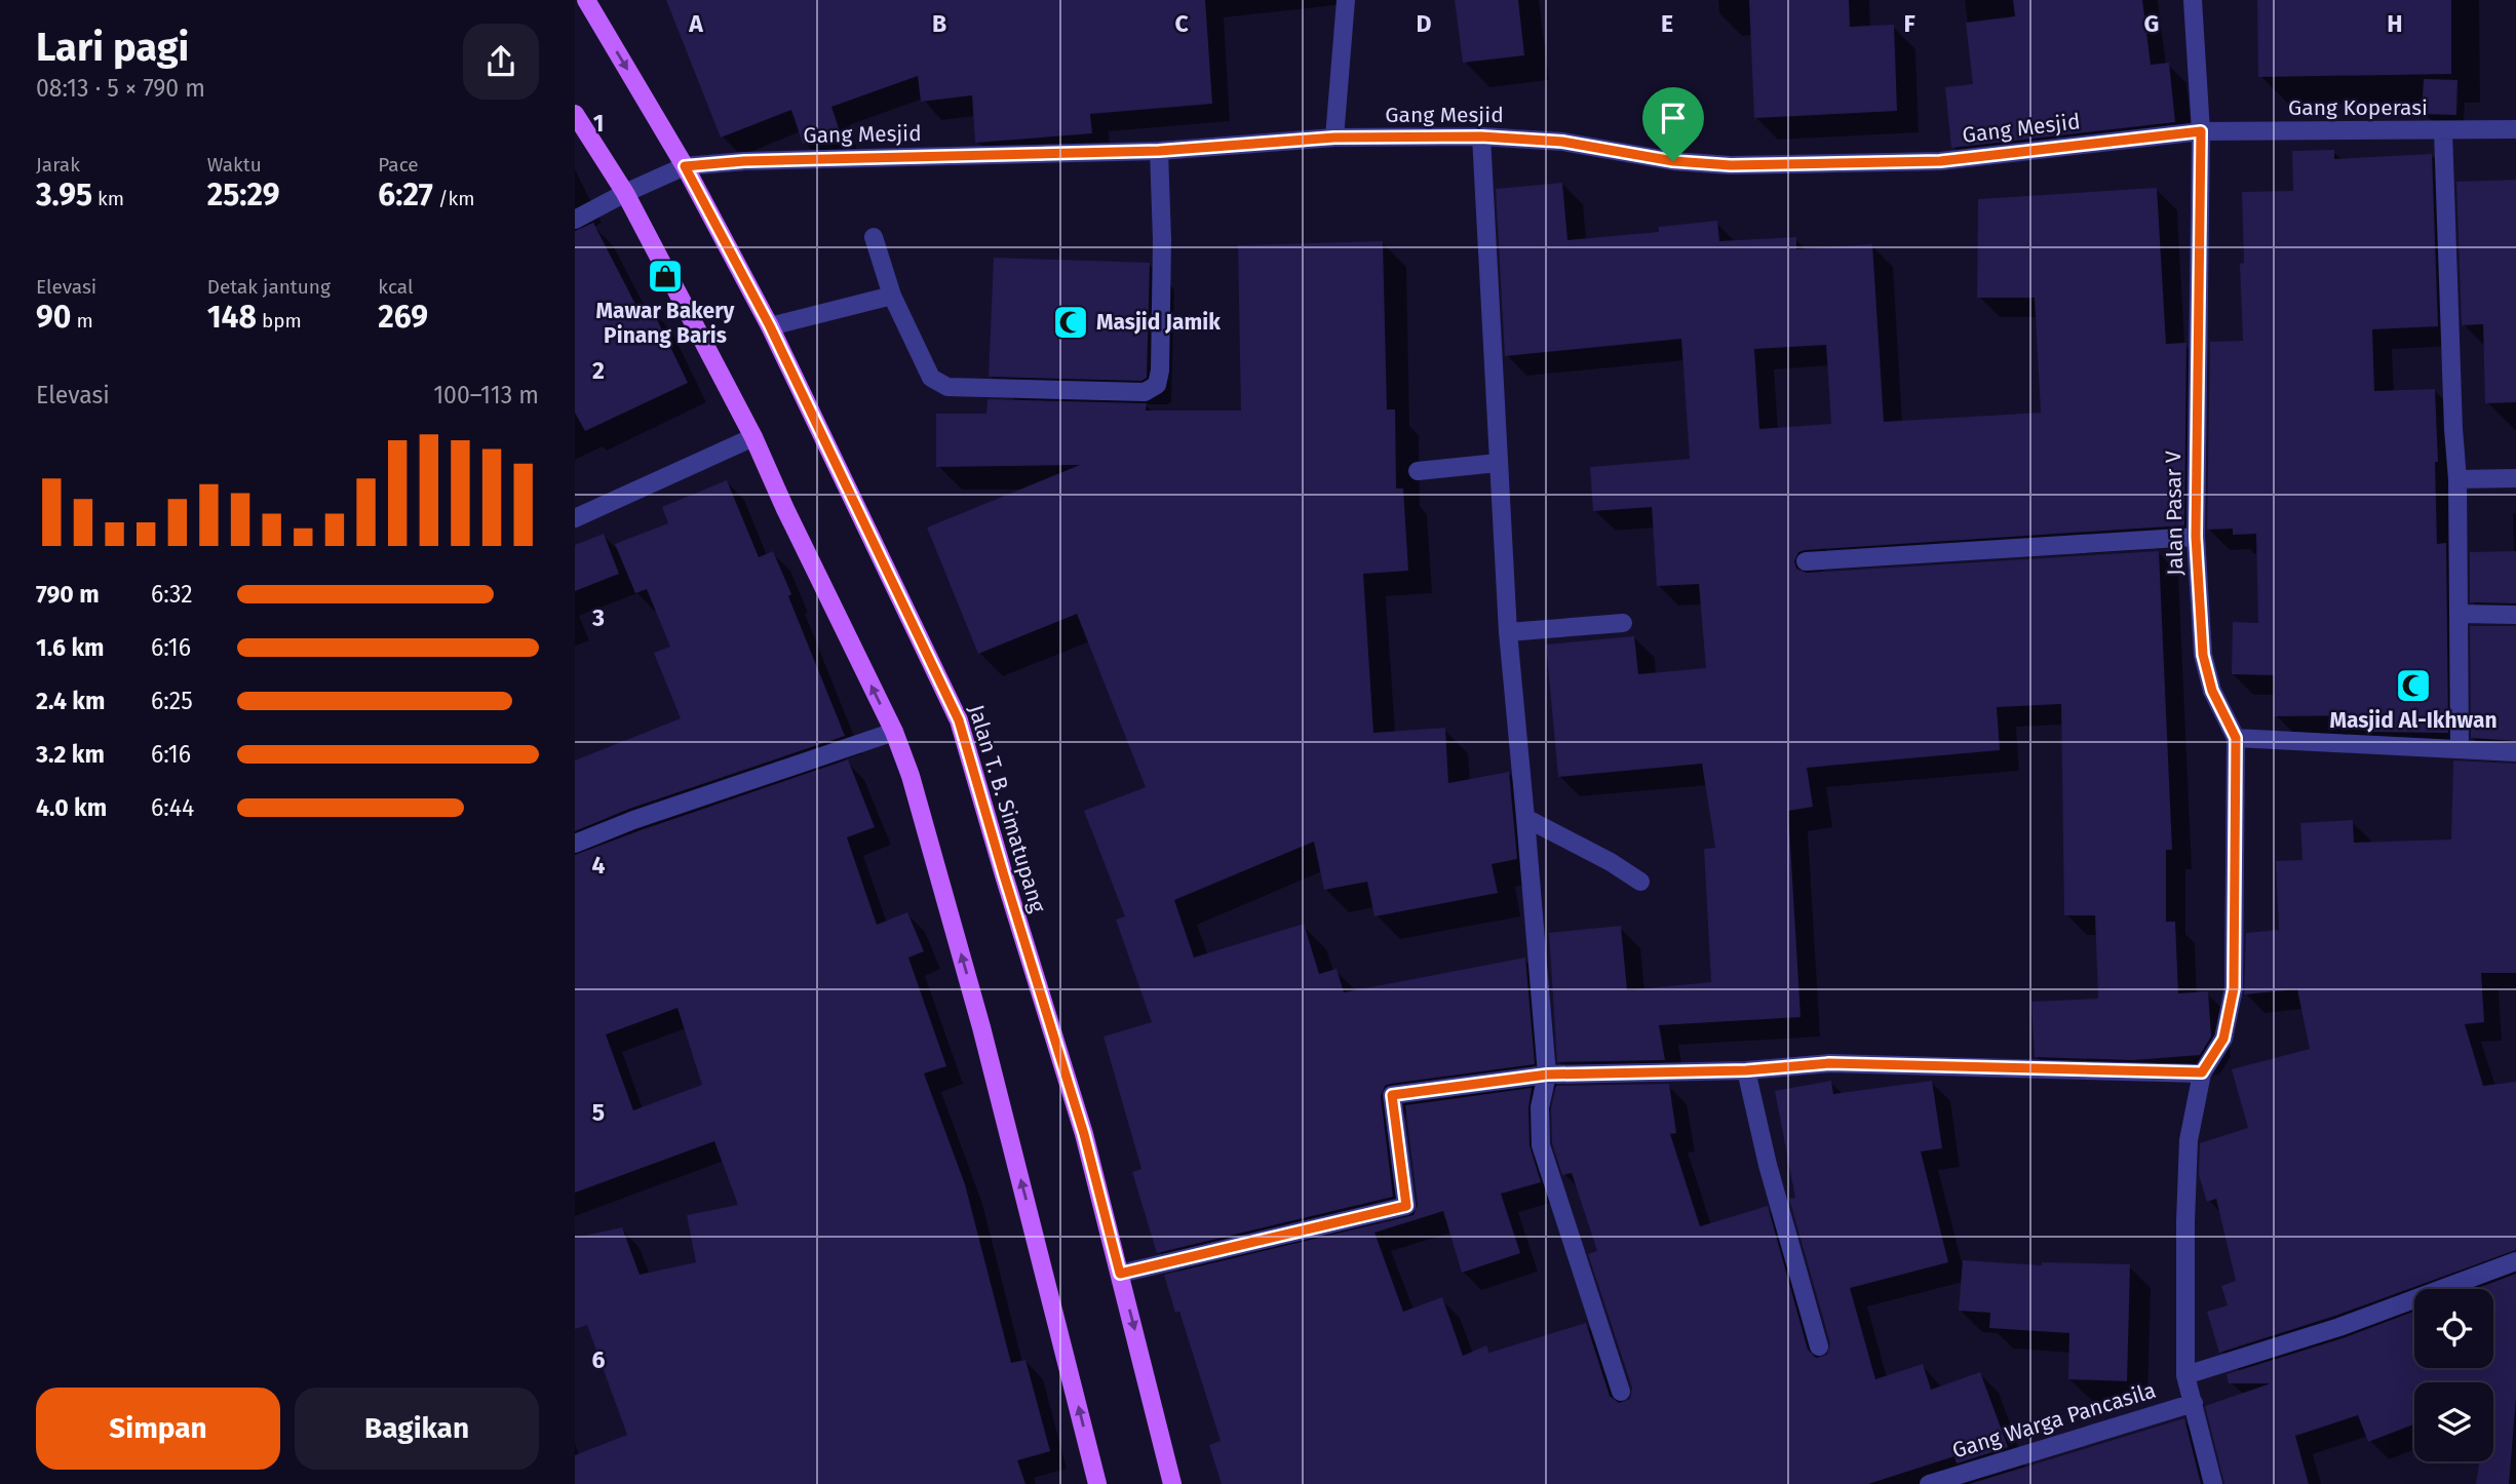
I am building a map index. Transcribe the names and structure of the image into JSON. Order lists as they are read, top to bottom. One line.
{"streets":{"main road":["Jalan T. B. Simatupang"],"street":["Gang Koperasi","Gang Mesjid","Jalan Pasar V","Gang Warga Pancasila"]},"crossings":[["Gang Koperasi","Gang Mesjid"],["Gang Koperasi","Jalan Pasar V"],["Gang Mesjid","Jalan Pasar V"],["Gang Mesjid","Jalan T. B. Simatupang"]],"places":{"shop":["Mawar Bakery Pinang Baris"],"mosque":["Masjid Jamik","Masjid Al-Ikhwan"]},"page":{"heading":["Lari pagi","08:13 · 5 × 790 m"],"stats":[["Jarak","3.95 km"],["Waktu","25:29"],["Pace","6:27 /km"],["Elevasi","90 m"],["Detak jantung","148 bpm"],["kcal","269"]],"chart":["Elevasi","100–113 m"],"list":[{"name":"790 m","note":"6:32"},{"name":"1.6 km","note":"6:16"},{"name":"2.4 km","note":"6:25"},{"name":"3.2 km","note":"6:16"},{"name":"4.0 km","note":"6:44"}],"buttons":["Simpan","Bagikan"]},"grid":{"columns":["A","B","C","D","E","F","G","H"],"rows":["1","2","3","4","5","6"]}}
